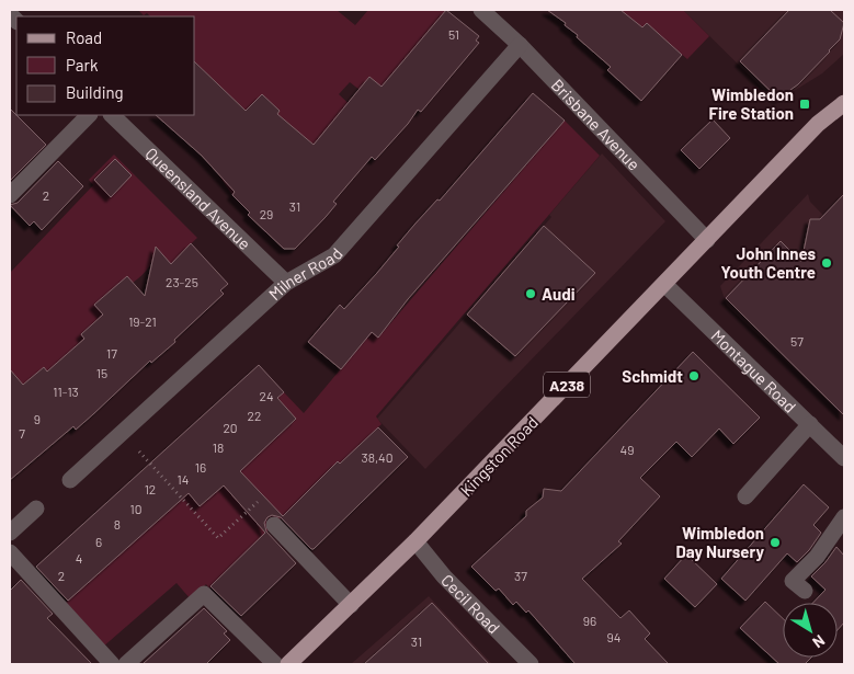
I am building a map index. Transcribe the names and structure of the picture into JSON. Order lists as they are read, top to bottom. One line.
{"streets":{"main road":["A238","Kingston Road"],"street":["Brisbane Avenue","Queensland Avenue","Milner Road","Montague Road","Cecil Road"]},"crossings":[["Brisbane Avenue","Milner Road"],["Brisbane Avenue","Kingston Road"],["Queensland Avenue","Milner Road"],["Montague Road","Kingston Road"],["Kingston Road","Cecil Road"]],"places":{"transit":["Wimbledon Fire Station"],"other":["John Innes Youth Centre","Audi","Schmidt","Wimbledon Day Nursery"]},"house_numbers":["51","2","31","29","23-25","19-21","57","17","15","11-13","24","22","9","20","7","18","49","38,40","16","14","12","10","8","6","4","2","37","96","94","31"],"legend":["Road","Park","Building"],"north":"bottom right"}
